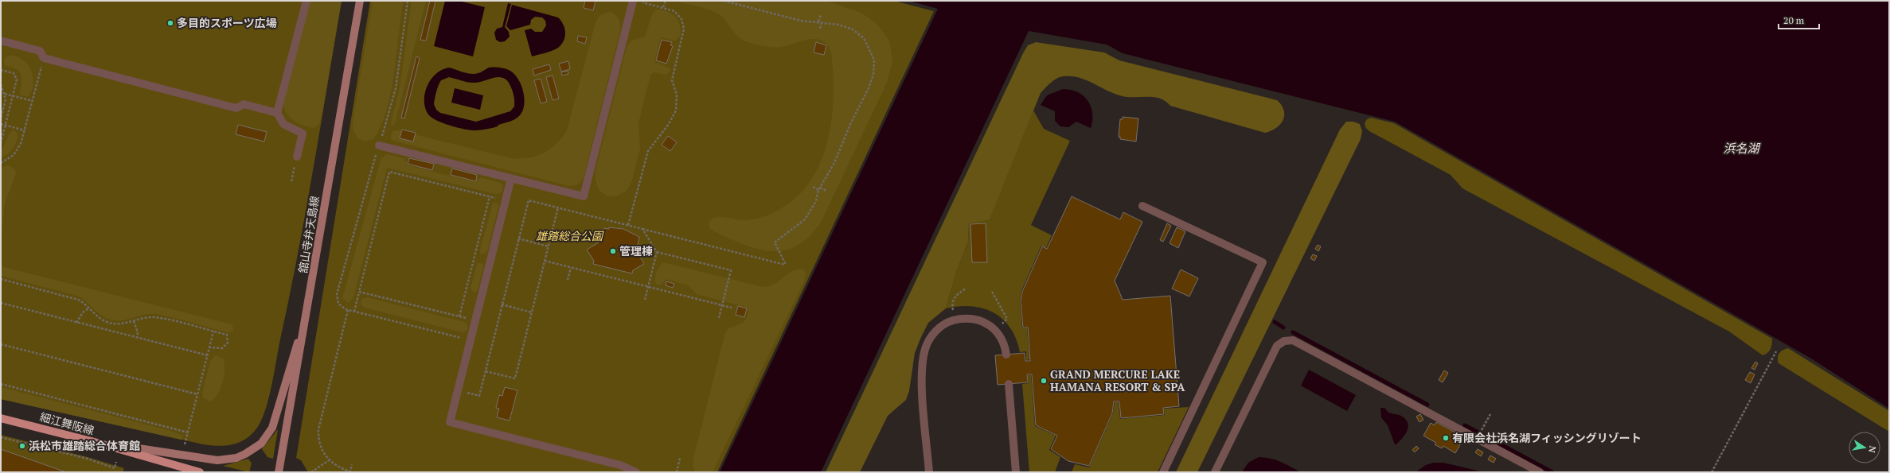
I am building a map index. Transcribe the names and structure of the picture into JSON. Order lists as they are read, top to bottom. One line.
{"streets":{"main road":["舘山寺弁天島線","細江舞阪線"]},"water":["浜名湖"],"parks":["雄踏総合公園"],"places":["多目的スポーツ広場","管理棟","GRAND MERCURE LAKE HAMANA RESORT & SPA","有限会社浜名湖フィッシングリゾート","浜松市雄踏総合体育館"],"scale_bar":"20 m","north":"right"}
